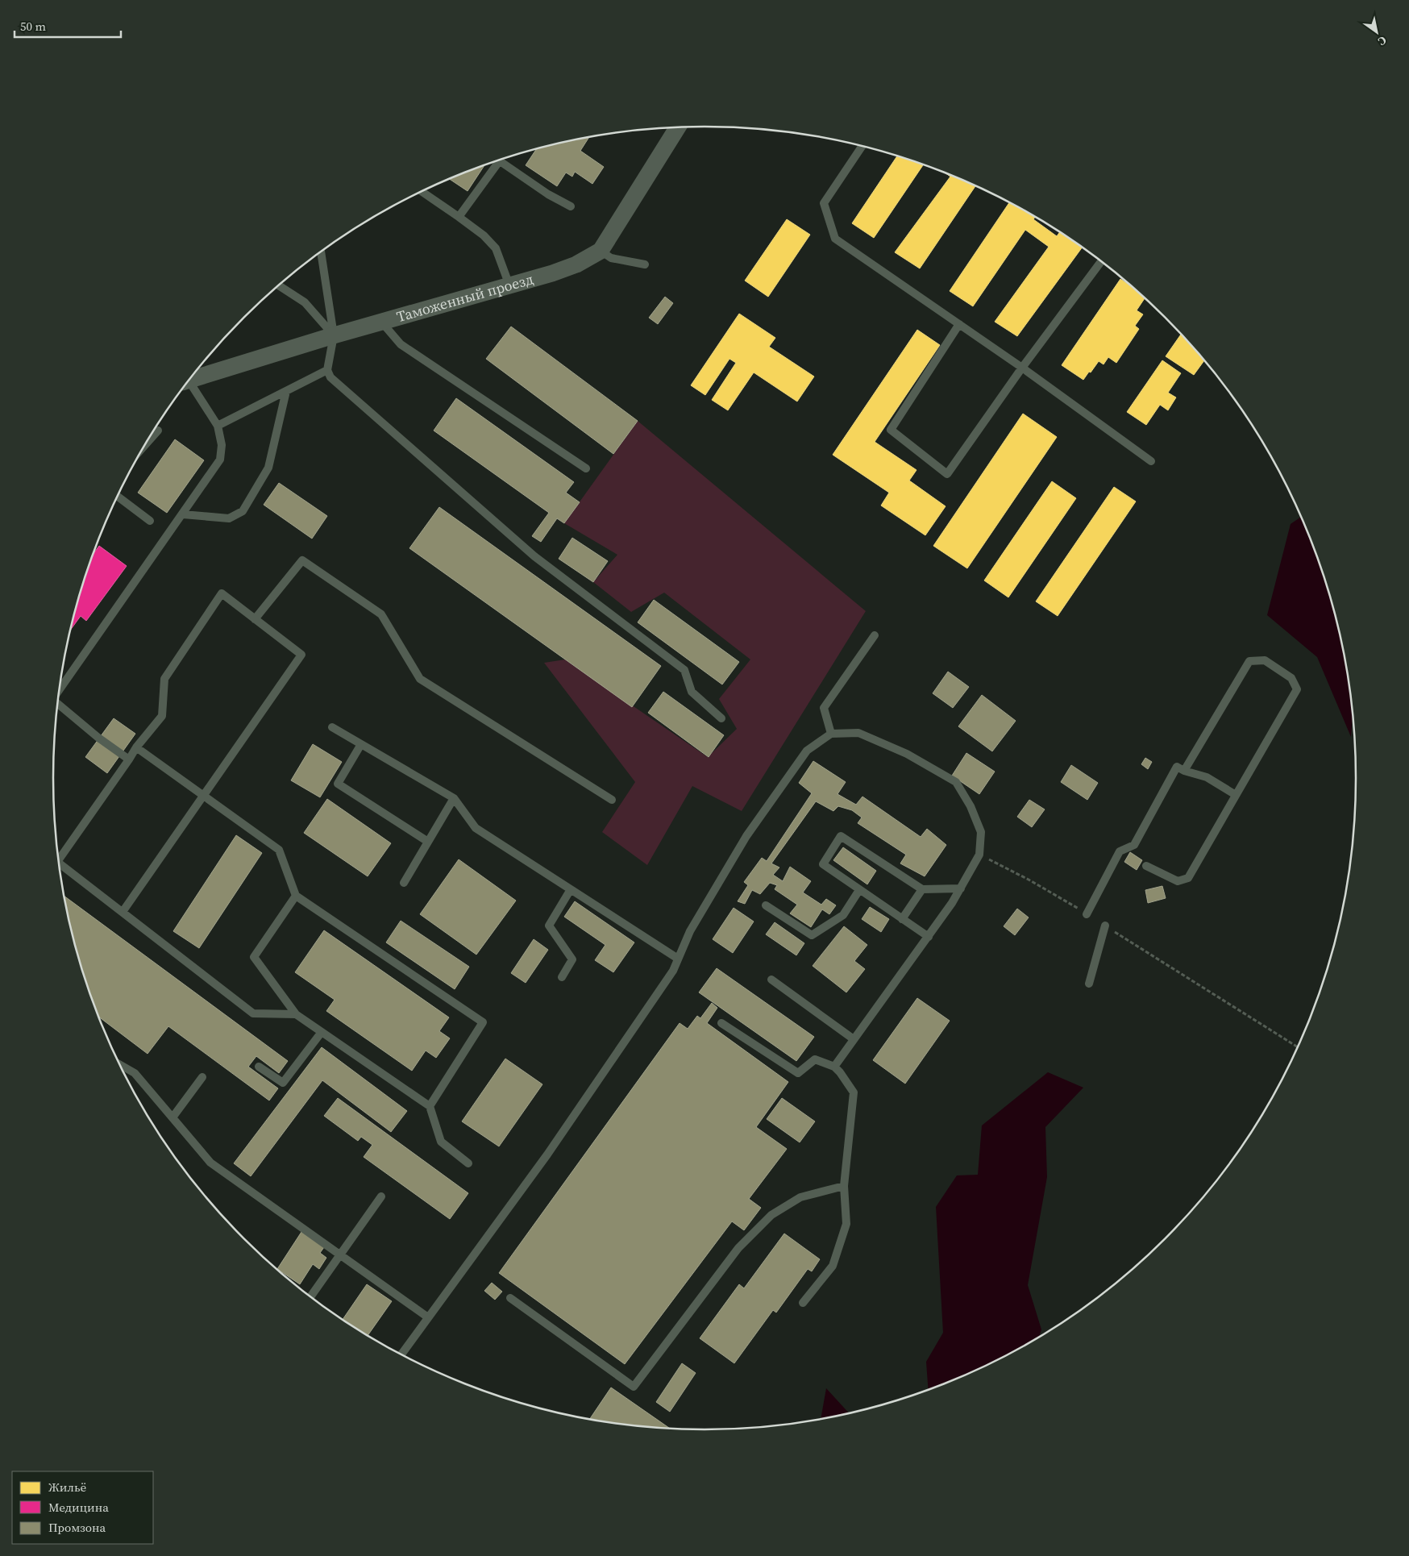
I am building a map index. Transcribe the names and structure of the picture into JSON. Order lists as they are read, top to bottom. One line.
{"streets":{"street":["Таможенный проезд"]},"legend":["Жильё","Медицина","Промзона"],"scale_bar":"50 m","north":"bottom right"}
